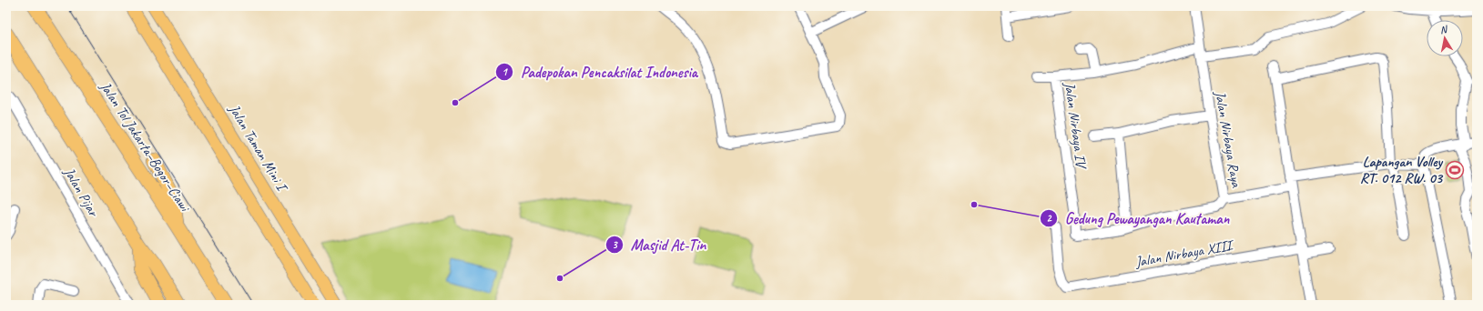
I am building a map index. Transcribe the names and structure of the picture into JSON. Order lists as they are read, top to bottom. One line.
{"streets":{"highway":["Jalan Tol Jakarta–Bogor–Ciawi"],"main road":["Jalan Taman Mini I"],"street":["Jalan Nirbaya IV","Jalan Nirbaya Raya","Jalan Pijar","Jalan Nirbaya XIII"]},"crossings":[["Jalan Nirbaya IV","Jalan Nirbaya Raya"]],"places":{"other":["Padepokan Pencaksilat Indonesia","Gedung Pewayangan Kautaman","Masjid At-Tin"],"sports":["Lapangan Volley RT. 012 RW. 03"]},"north":"top"}
